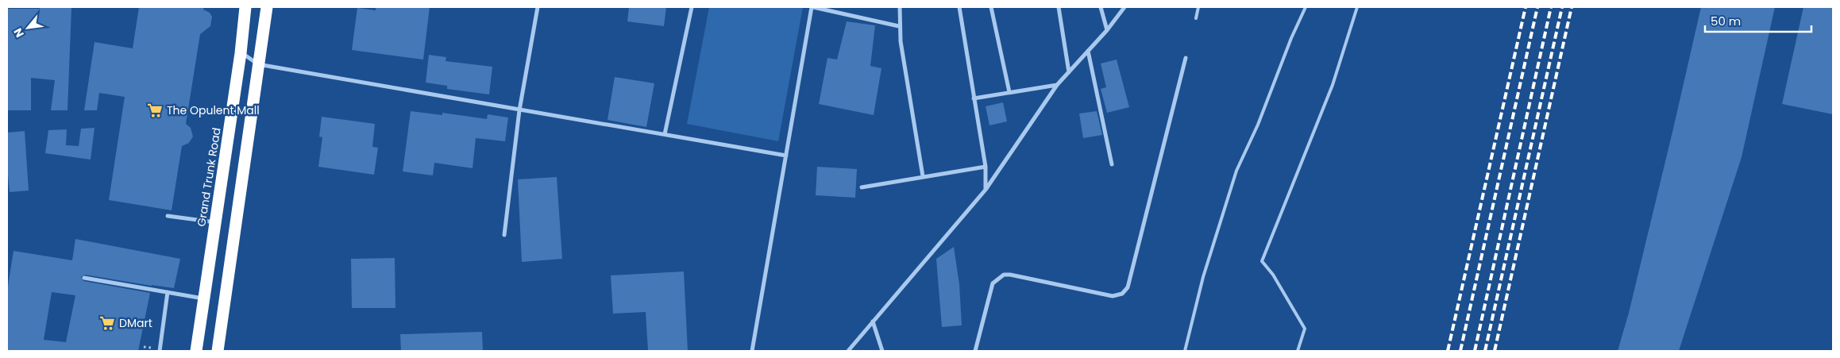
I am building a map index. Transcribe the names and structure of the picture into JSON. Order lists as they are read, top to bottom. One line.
{"streets":{"highway":["Grand Trunk Road"]},"places":{"supermarket":["The Opulent Mall","DMart"]},"scale_bar":"50 m","north":"bottom left"}
